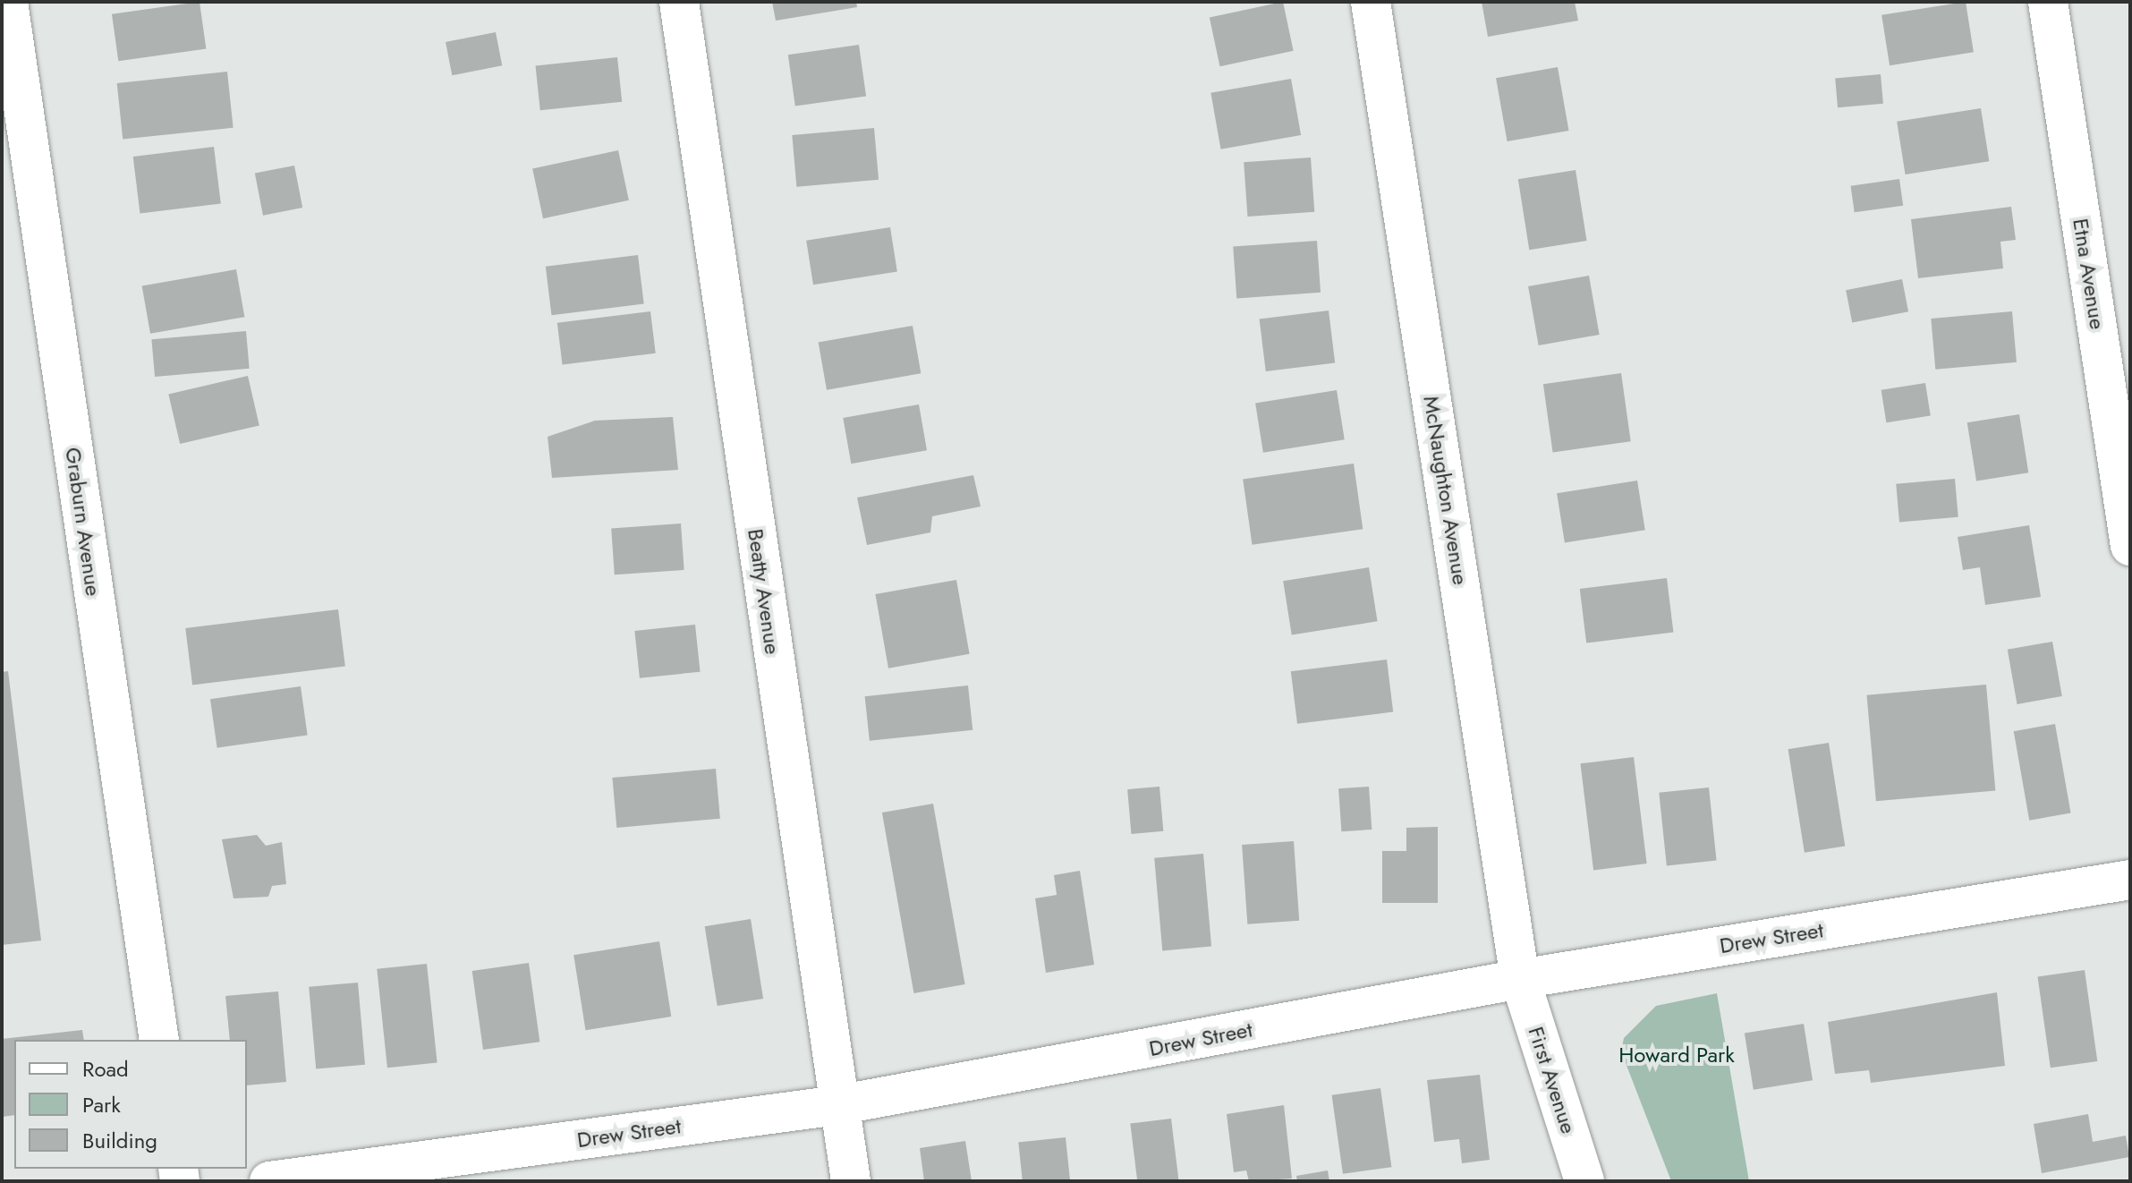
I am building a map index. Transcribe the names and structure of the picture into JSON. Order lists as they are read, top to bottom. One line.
{"streets":{"street":["Etna Avenue","McNaughton Avenue","Graburn Avenue","Beatty Avenue","Drew Street","First Avenue"]},"crossings":[["McNaughton Avenue","Drew Street"],["McNaughton Avenue","First Avenue"],["Beatty Avenue","Drew Street"],["Drew Street","First Avenue"]],"parks":["Howard Park"],"legend":["Road","Park","Building"]}
